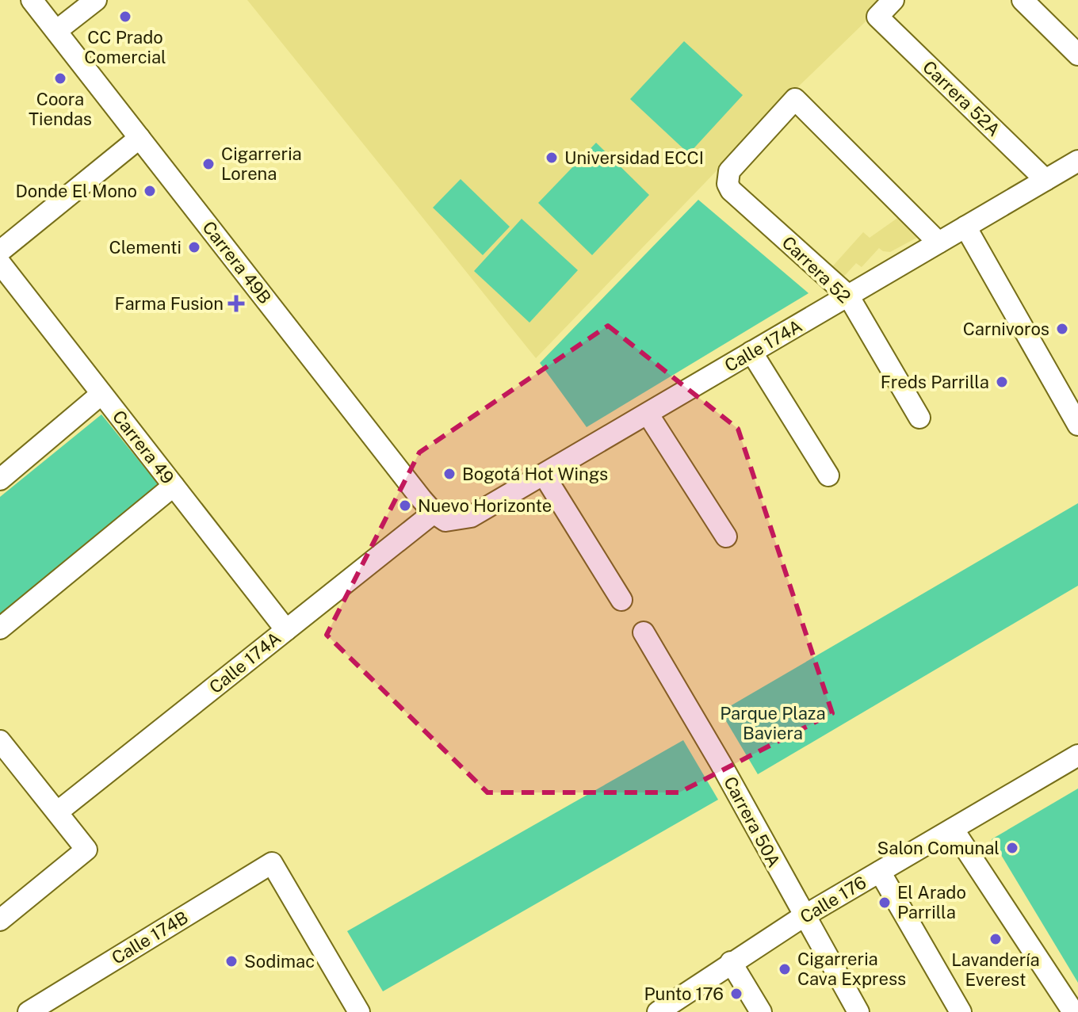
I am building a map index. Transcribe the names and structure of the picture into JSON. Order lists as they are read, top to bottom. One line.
{"streets":{"street":["Carrera 52A","Carrera 49B","Carrera 52","Calle 174A","Carrera 49","Carrera 50A","Calle 176","Calle 174B"]},"crossings":[["Carrera 52A","Calle 174A"],["Carrera 49B","Calle 174A"],["Carrera 52","Calle 174A"],["Calle 174A","Carrera 49"],["Carrera 50A","Calle 176"]],"parks":["Parque Plaza Baviera"],"places":{"other":["CC Prado Comercial","Coora Tiendas","Universidad ECCI","Cigarreria Lorena","Donde El Mono","Clementi","Carnivoros","Freds Parrilla","Bogotá Hot Wings","Nuevo Horizonte","Salon Comunal","El Arado Parrilla","Lavandería Everest","Sodimac","Cigarreria Cava Express","Punto 176"],"health":["Farma Fusion"]}}
